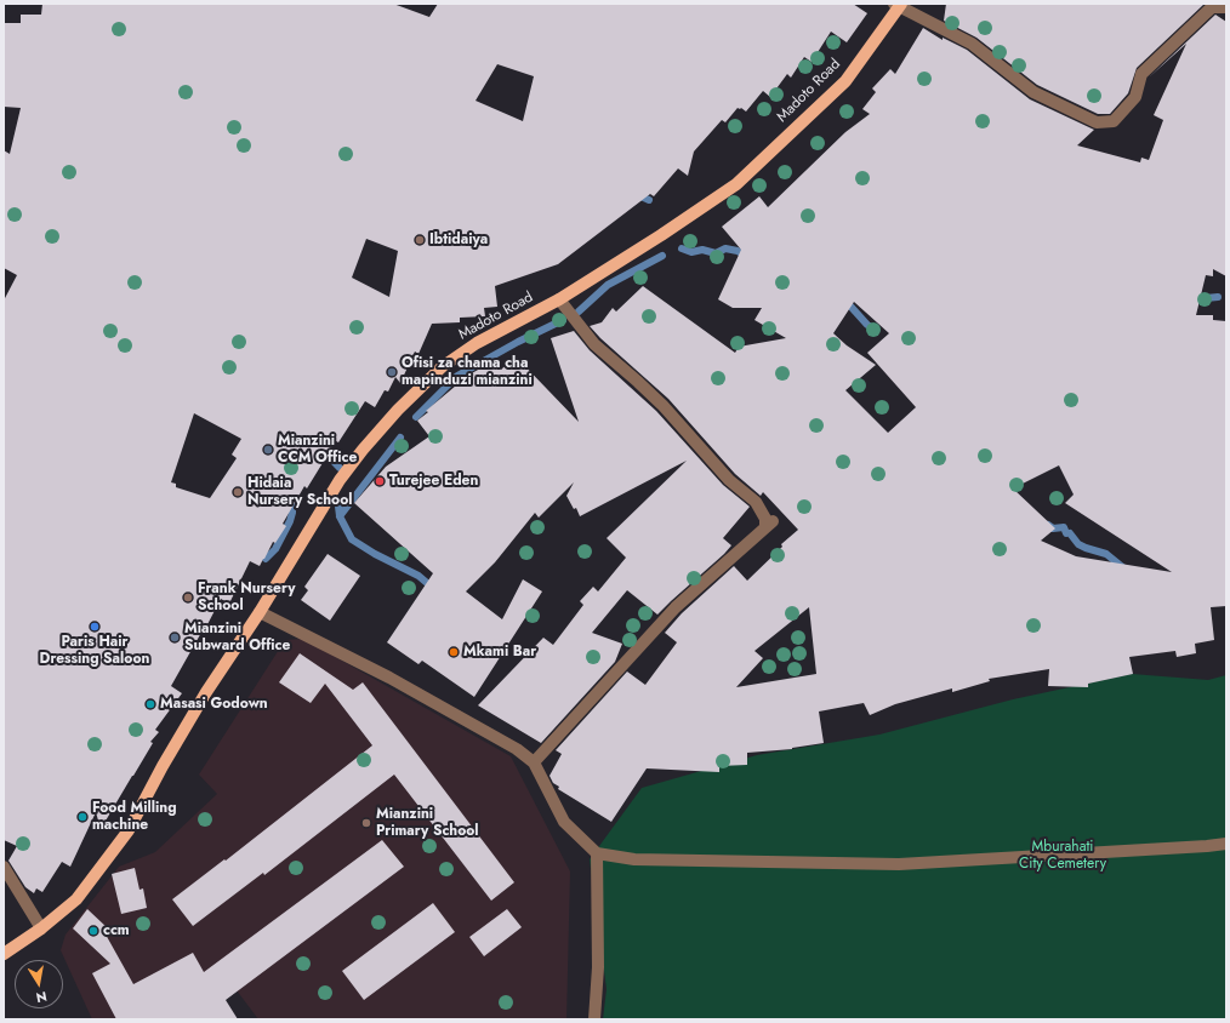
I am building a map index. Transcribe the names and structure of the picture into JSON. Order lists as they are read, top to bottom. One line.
{"streets":{"main road":["Madoto Road"]},"parks":["Mburahati City Cemetery"],"places":["Ibtidaiya","Ofisi za chama cha mapinduzi mianzini","Mianzini CCM Office","Turejee Eden","Hidaia Nursery School","Frank Nursery School","Paris Hair Dressing Saloon","Mianzini Subward Office","Mkami Bar","Masasi Godown","Food Milling machine","Mianzini Primary School","ccm"],"north":"bottom"}
